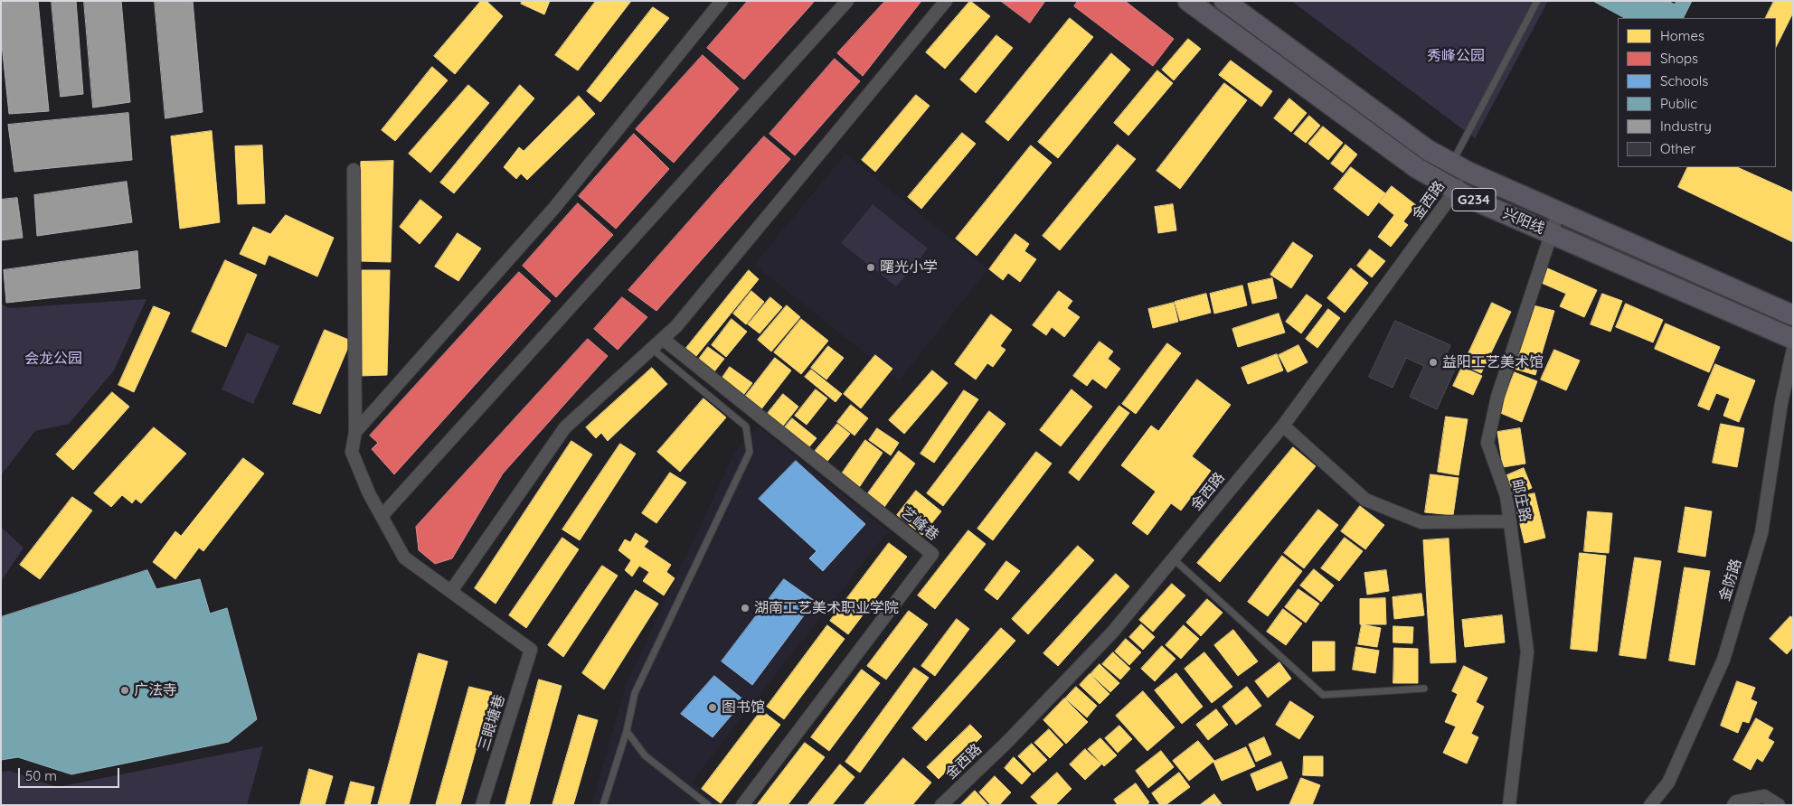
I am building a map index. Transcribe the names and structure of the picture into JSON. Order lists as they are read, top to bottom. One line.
{"streets":{"highway":["G234","兴阳线"],"street":["金西路","邮庄路","艺峰巷","金防路","三眼塘巷"]},"crossings":[["金西路","兴阳线"],["兴阳线","邮庄路"]],"parks":["秀峰公园","会龙公园"],"places":["曙光小学","益阳工艺美术馆","湖南工艺美术职业学院","广法寺","图书馆"],"legend":["Homes","Shops","Schools","Public","Industry","Other"],"scale_bar":"50 m"}
